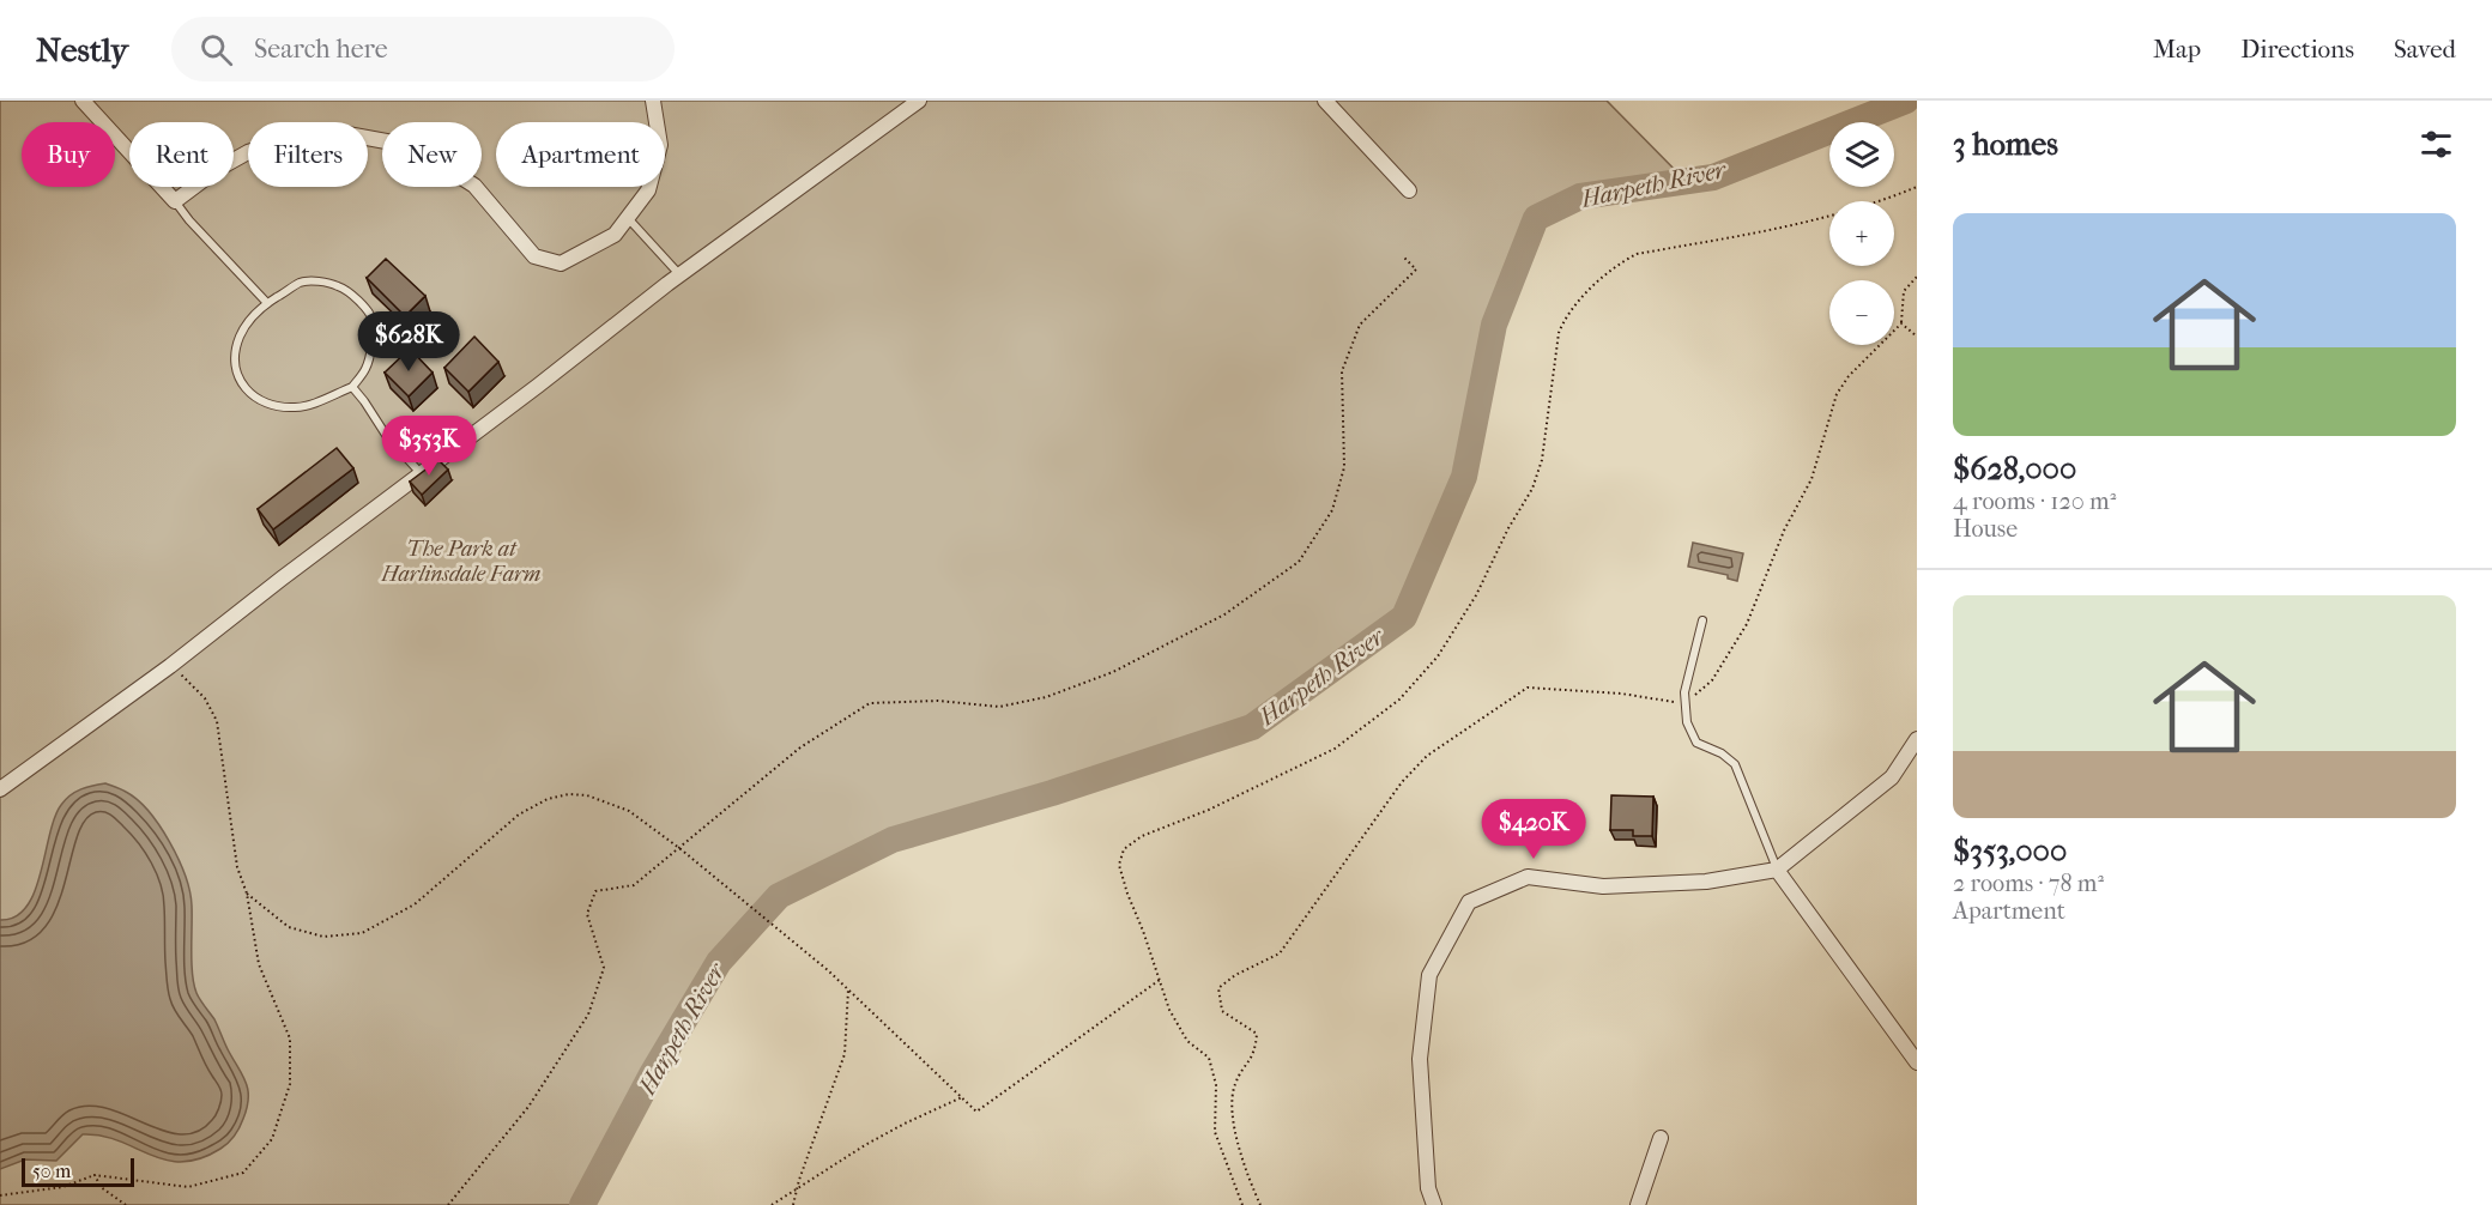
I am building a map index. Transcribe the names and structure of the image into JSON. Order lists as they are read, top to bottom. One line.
{"water":["Harpeth River"],"parks":["The Park at Harlinsdale Farm"],"scale_bar":"50 m","page":{"header":"Nestly","search":"Search here","nav":["Map","Directions","Saved"],"heading":"3 homes","map_buttons":["+","−"],"chip":["Buy","Rent","Filters","New","Apartment"],"list":[{"name":"$628,000","note":"4 rooms · 120 m² · House"},{"name":"$353,000","note":"2 rooms · 78 m² · Apartment"}],"price":["$628K","$353K","$420K"],"scale":"50 m"}}
